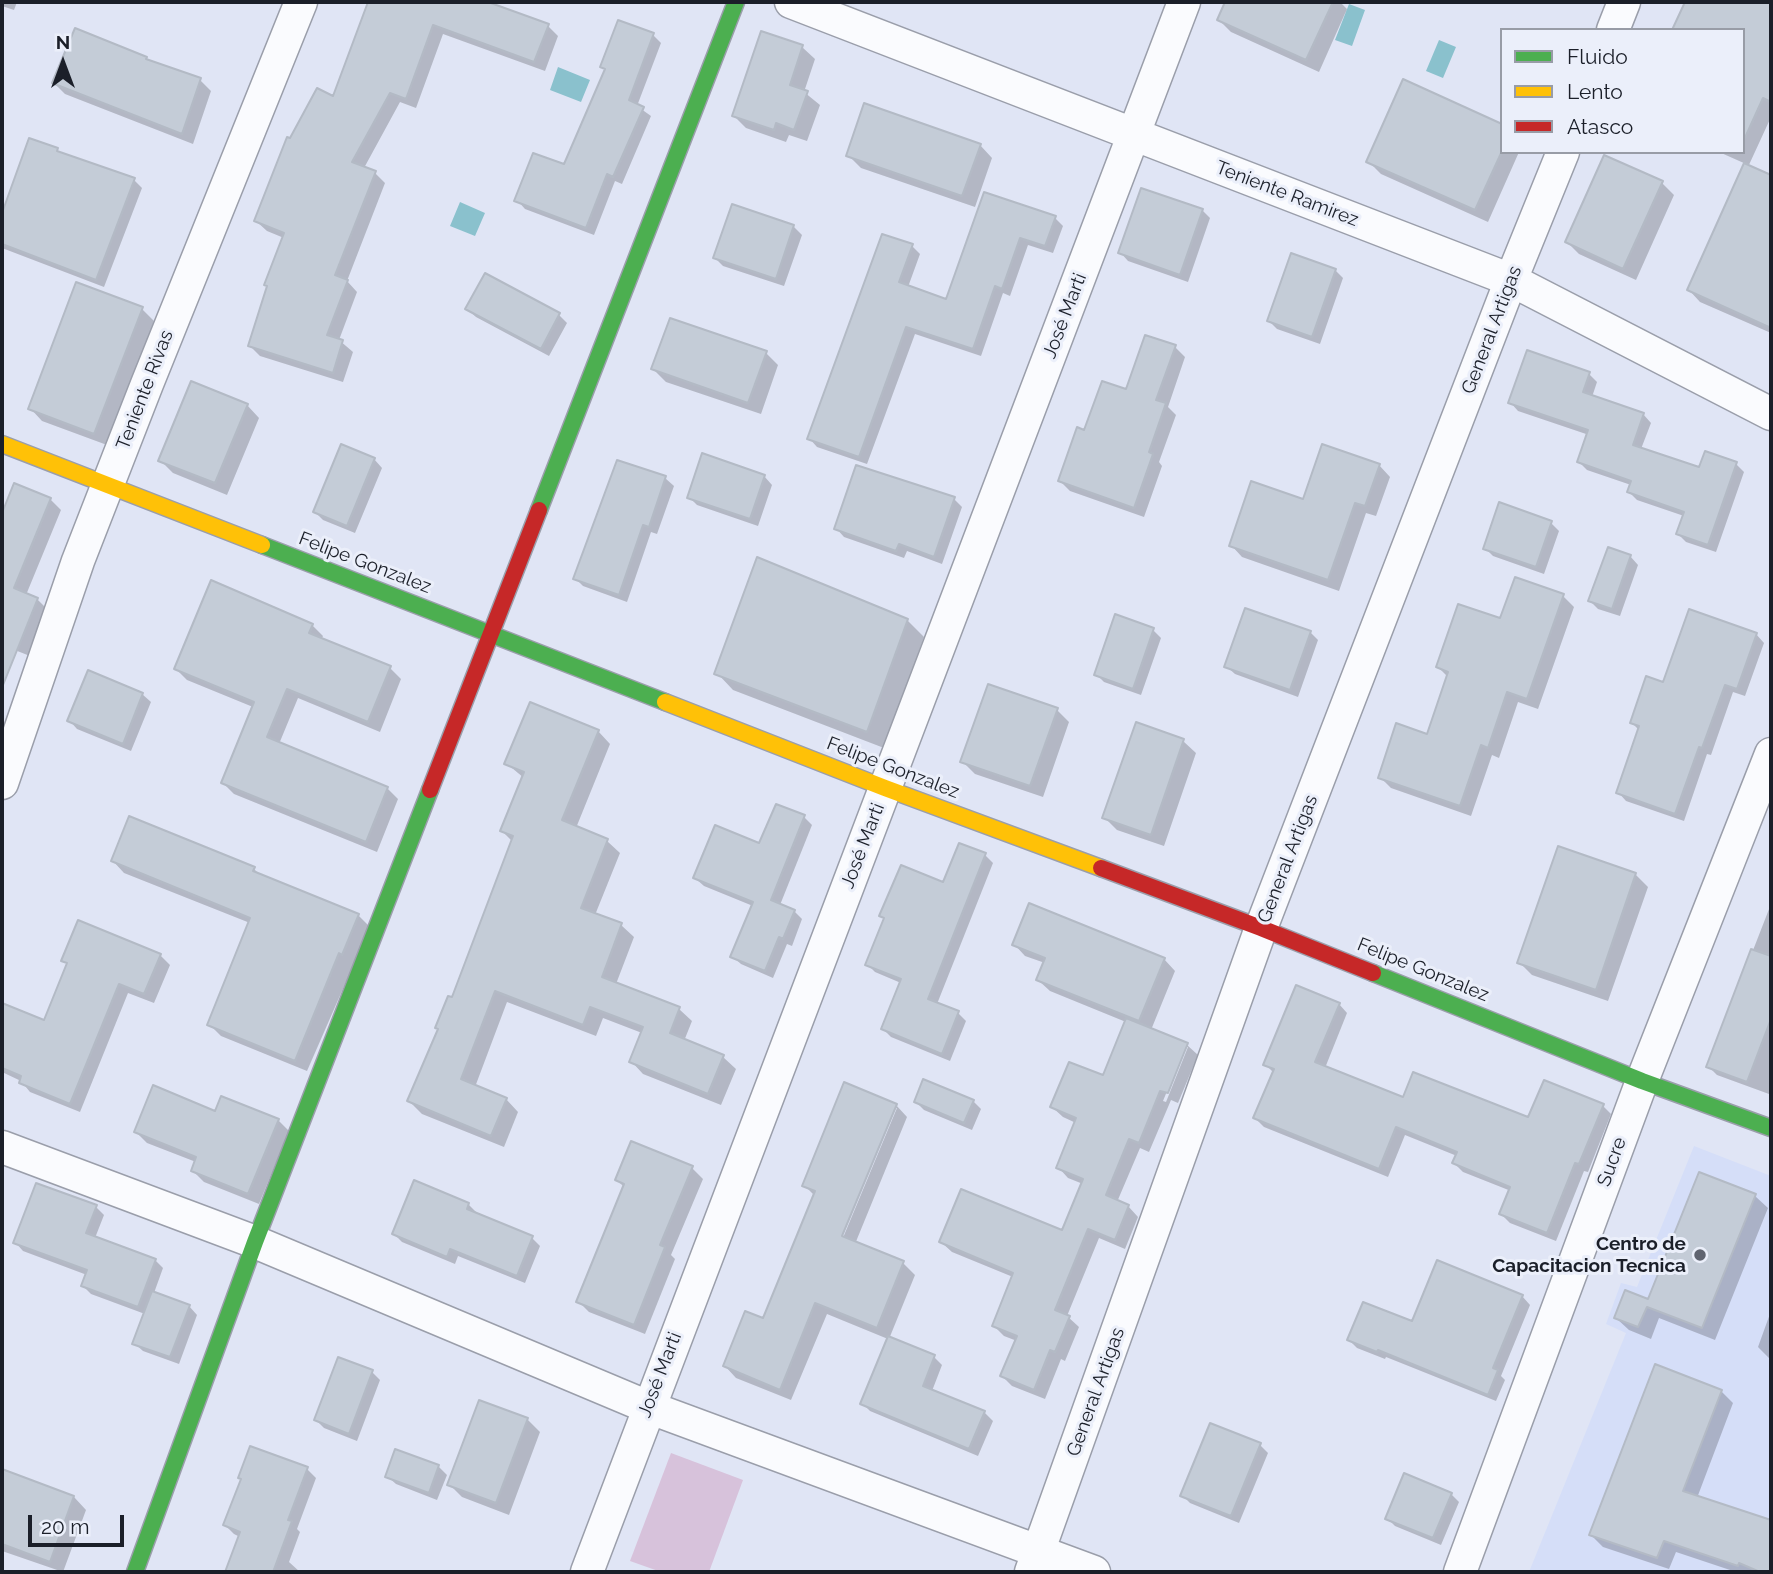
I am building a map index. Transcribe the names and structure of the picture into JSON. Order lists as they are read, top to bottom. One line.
{"streets":{"street":["Teniente Ramirez","José Marti","General Artigas","Teniente Rivas","Felipe Gonzalez","Sucre"]},"crossings":[["Teniente Ramirez","José Marti"],["Teniente Ramirez","General Artigas"],["José Marti","Felipe Gonzalez"],["General Artigas","Felipe Gonzalez"],["Teniente Rivas","Felipe Gonzalez"],["Felipe Gonzalez","Sucre"]],"places":["Centro de Capacitacion Tecnica"],"legend":["Fluido","Lento","Atasco"],"scale_bar":"20 m","north":"top"}
